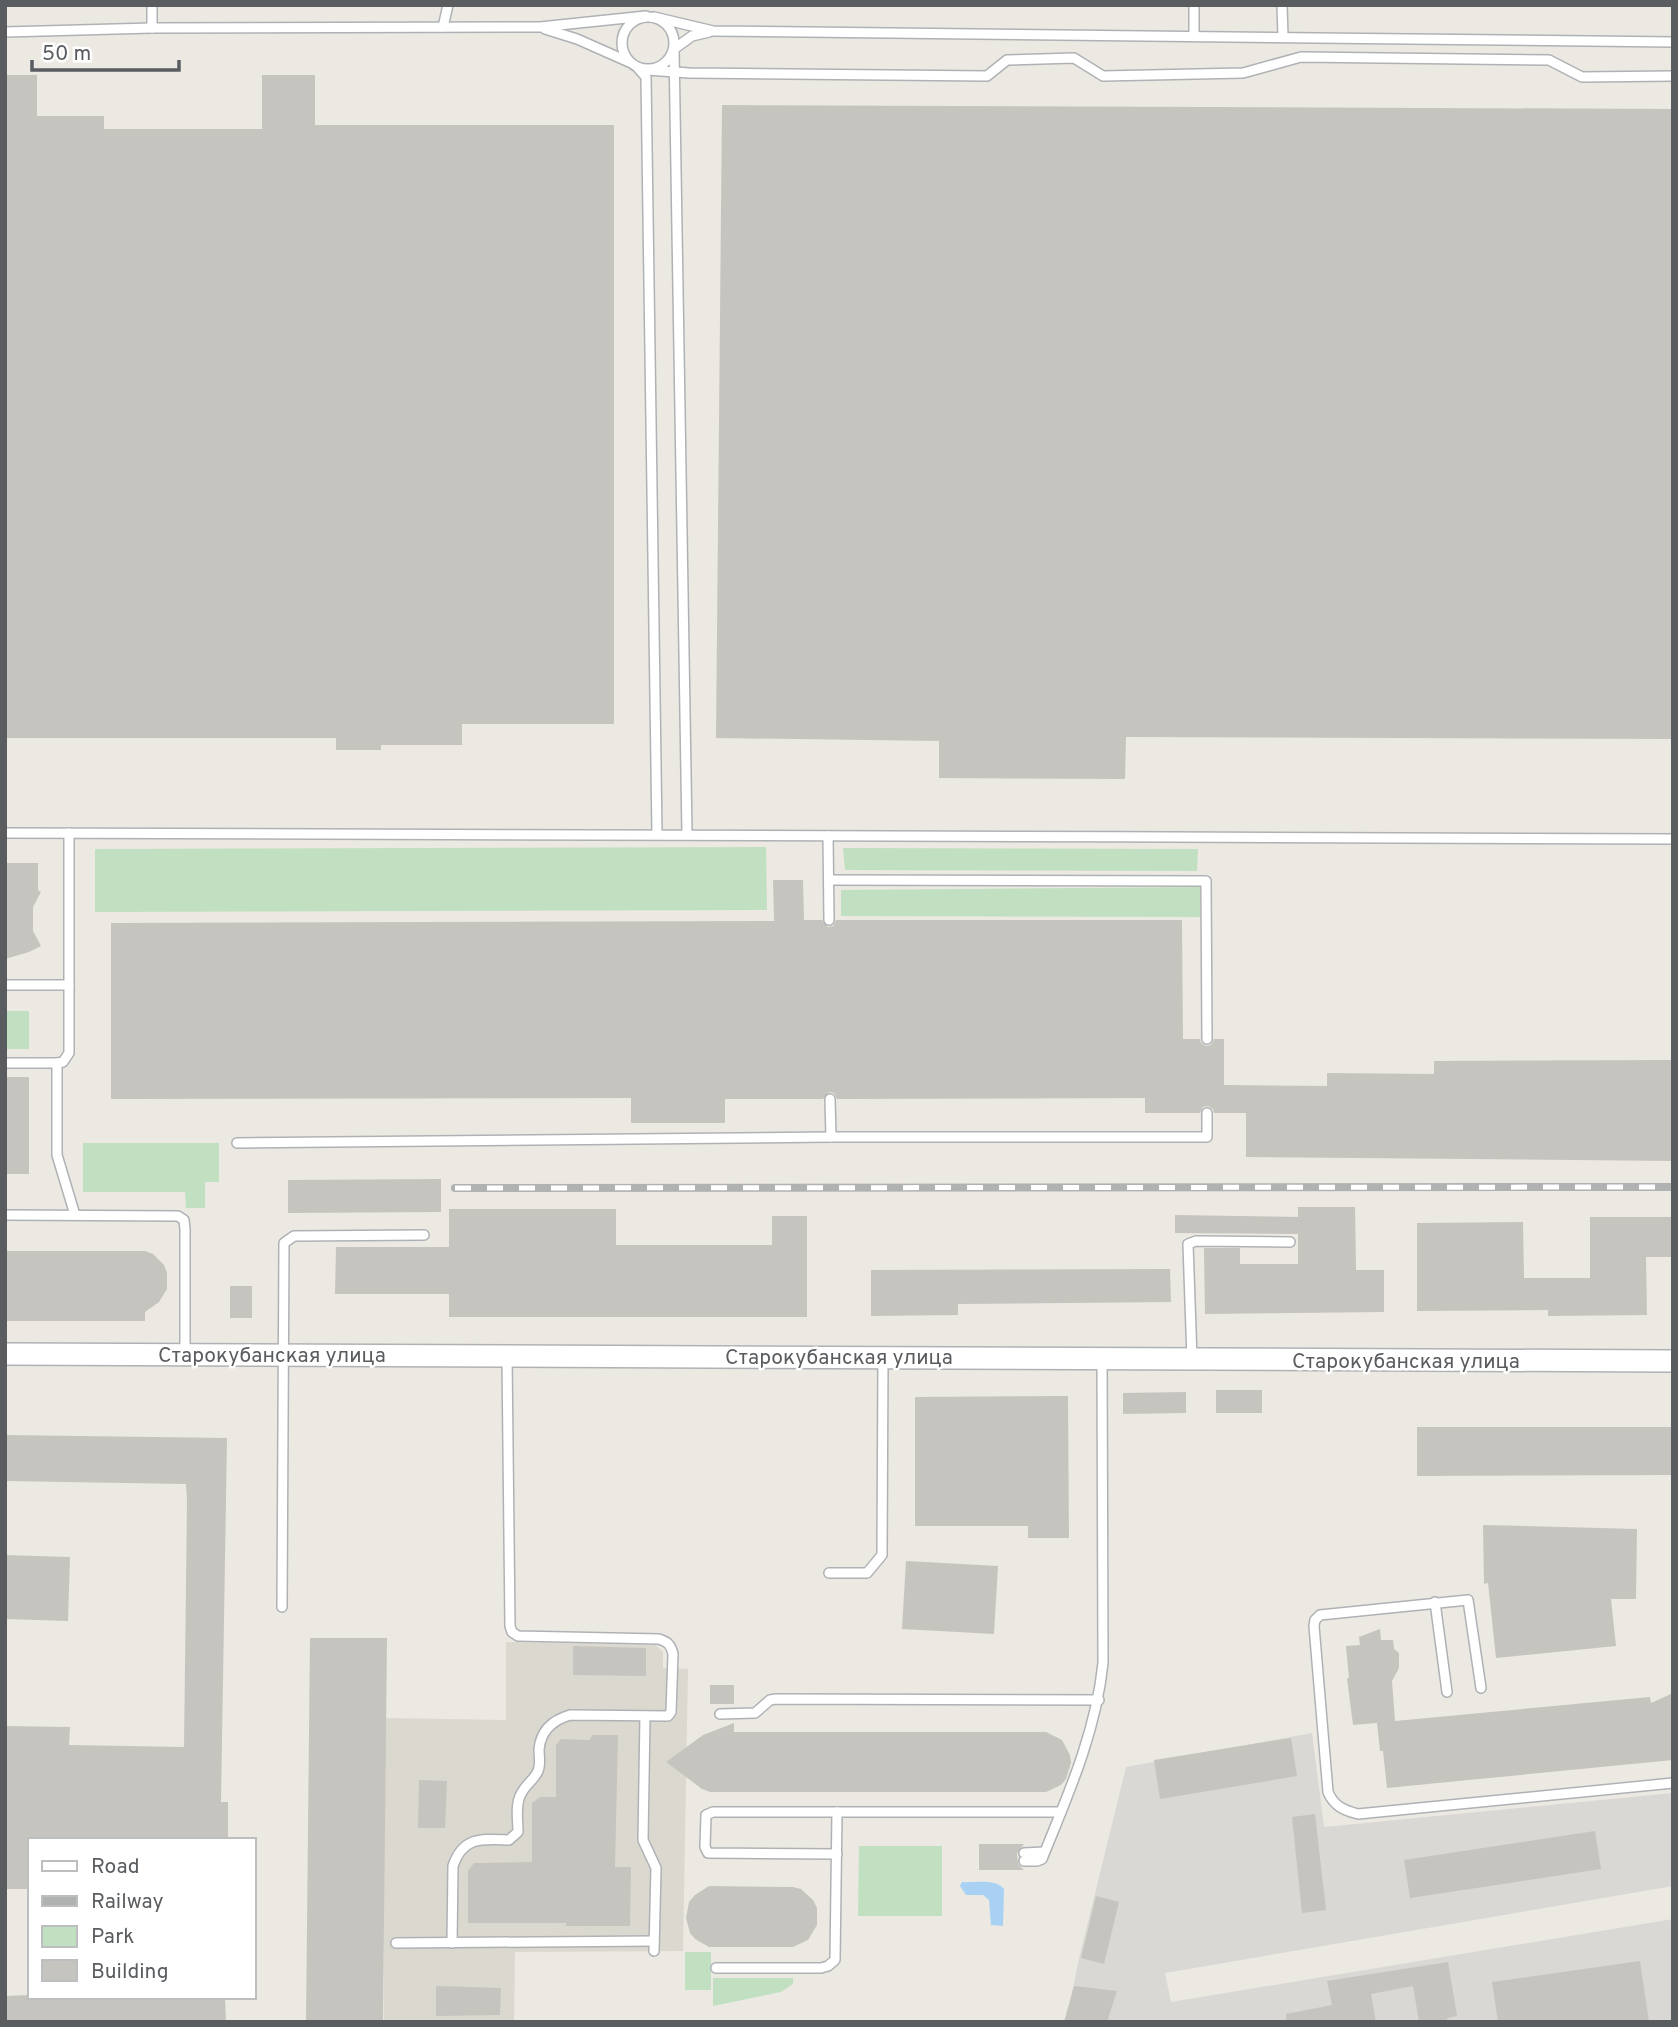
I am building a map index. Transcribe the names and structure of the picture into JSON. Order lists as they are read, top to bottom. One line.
{"streets":{"street":["Старокубанская улица"]},"legend":["Road","Railway","Park","Building"],"scale_bar":"50 m"}
